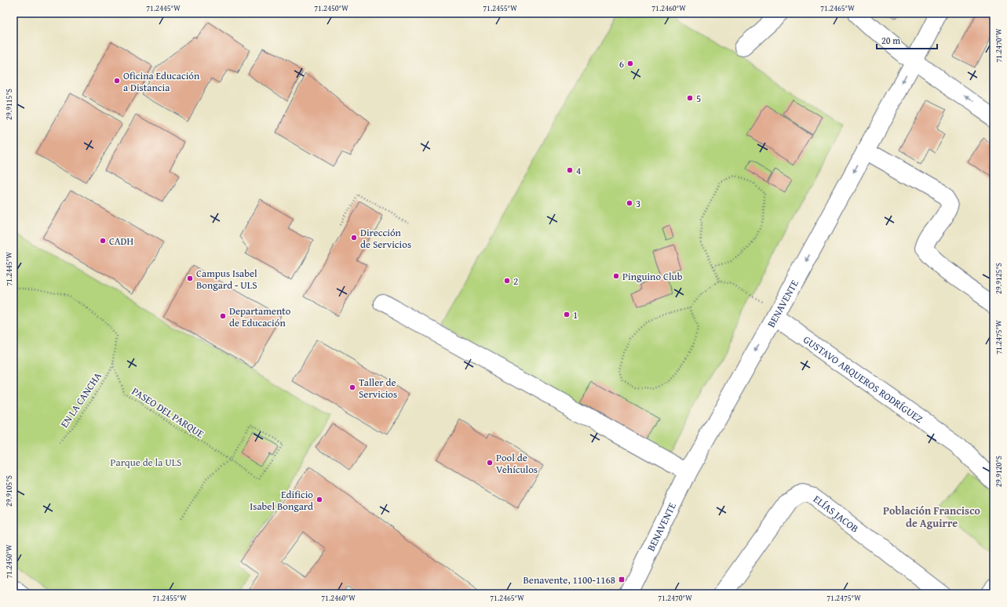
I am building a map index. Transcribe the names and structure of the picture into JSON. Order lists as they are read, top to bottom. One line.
{"streets":{"street":["BENAVENTE","GUSTAVO ARQUEROS RODRÍGUEZ","ELÍAS JACOB"],"path":["EN LA CANCHA","PASEO DEL PARQUE"]},"crossings":[["BENAVENTE","GUSTAVO ARQUEROS RODRÍGUEZ"],["EN LA CANCHA","PASEO DEL PARQUE"]],"one_way":["BENAVENTE"],"districts":["Población Francisco de Aguirre"],"parks":["Parque de la ULS"],"places":{"other":["6","Oficina Educación a Distancia","5","4","3","Dirección de Servicios","CADH","Pinguino Club","Campus Isabel Bongard - ULS","2","1","Departamento de Educación","Taller de Servicios","Pool de Vehículos","Edificio Isabel Bongard"],"transit":["Benavente, 1100-1168"]},"scale_bar":"20 m","coordinates":["71.2445°W","71.2450°W","71.2455°W","71.2460°W","71.2465°W","71.2470°W","29.9115°S","29.9125°S","71.2475°W","29.9120°S","29.9105°S"]}
